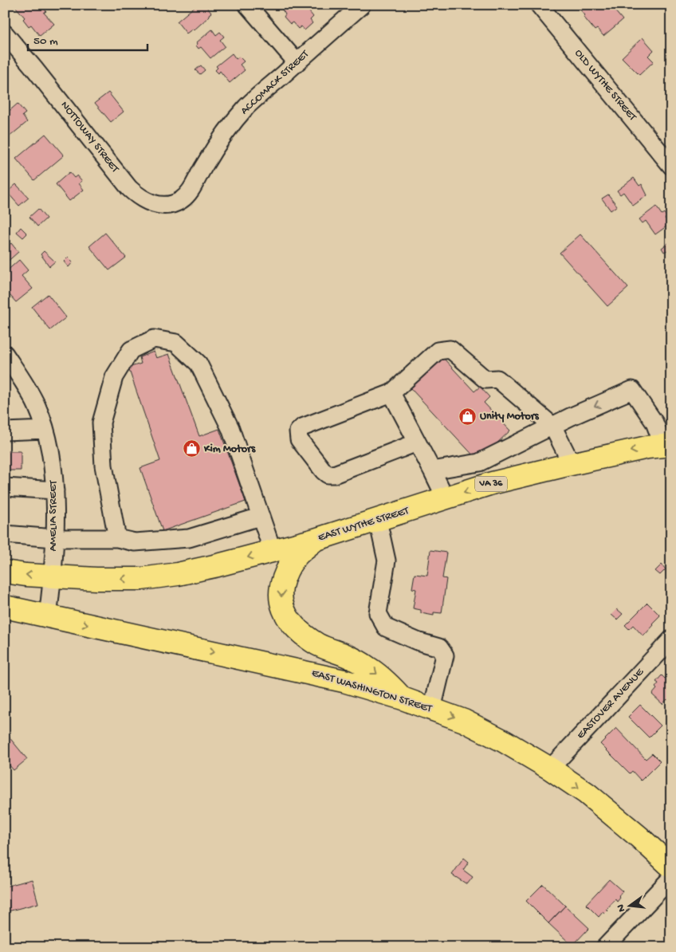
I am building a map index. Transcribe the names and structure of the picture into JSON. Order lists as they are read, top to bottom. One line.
{"streets":{"highway":["VA 36","EAST WYTHE STREET","EAST WASHINGTON STREET"],"street":["ACCOMACK STREET","OLD WYTHE STREET","NOTTOWAY STREET","AMELIA STREET","EASTOVER AVENUE"]},"crossings":[["ACCOMACK STREET","NOTTOWAY STREET"],["VA 36","AMELIA STREET"],["VA 36","EAST WYTHE STREET"],["AMELIA STREET","EAST WYTHE STREET"],["AMELIA STREET","EAST WASHINGTON STREET"],["EAST WASHINGTON STREET","EASTOVER AVENUE"]],"one_way":["EAST WYTHE STREET","EAST WASHINGTON STREET"],"places":{"shop":["Unity Motors","Kim Motors"]},"scale_bar":"50 m","north":"left"}
